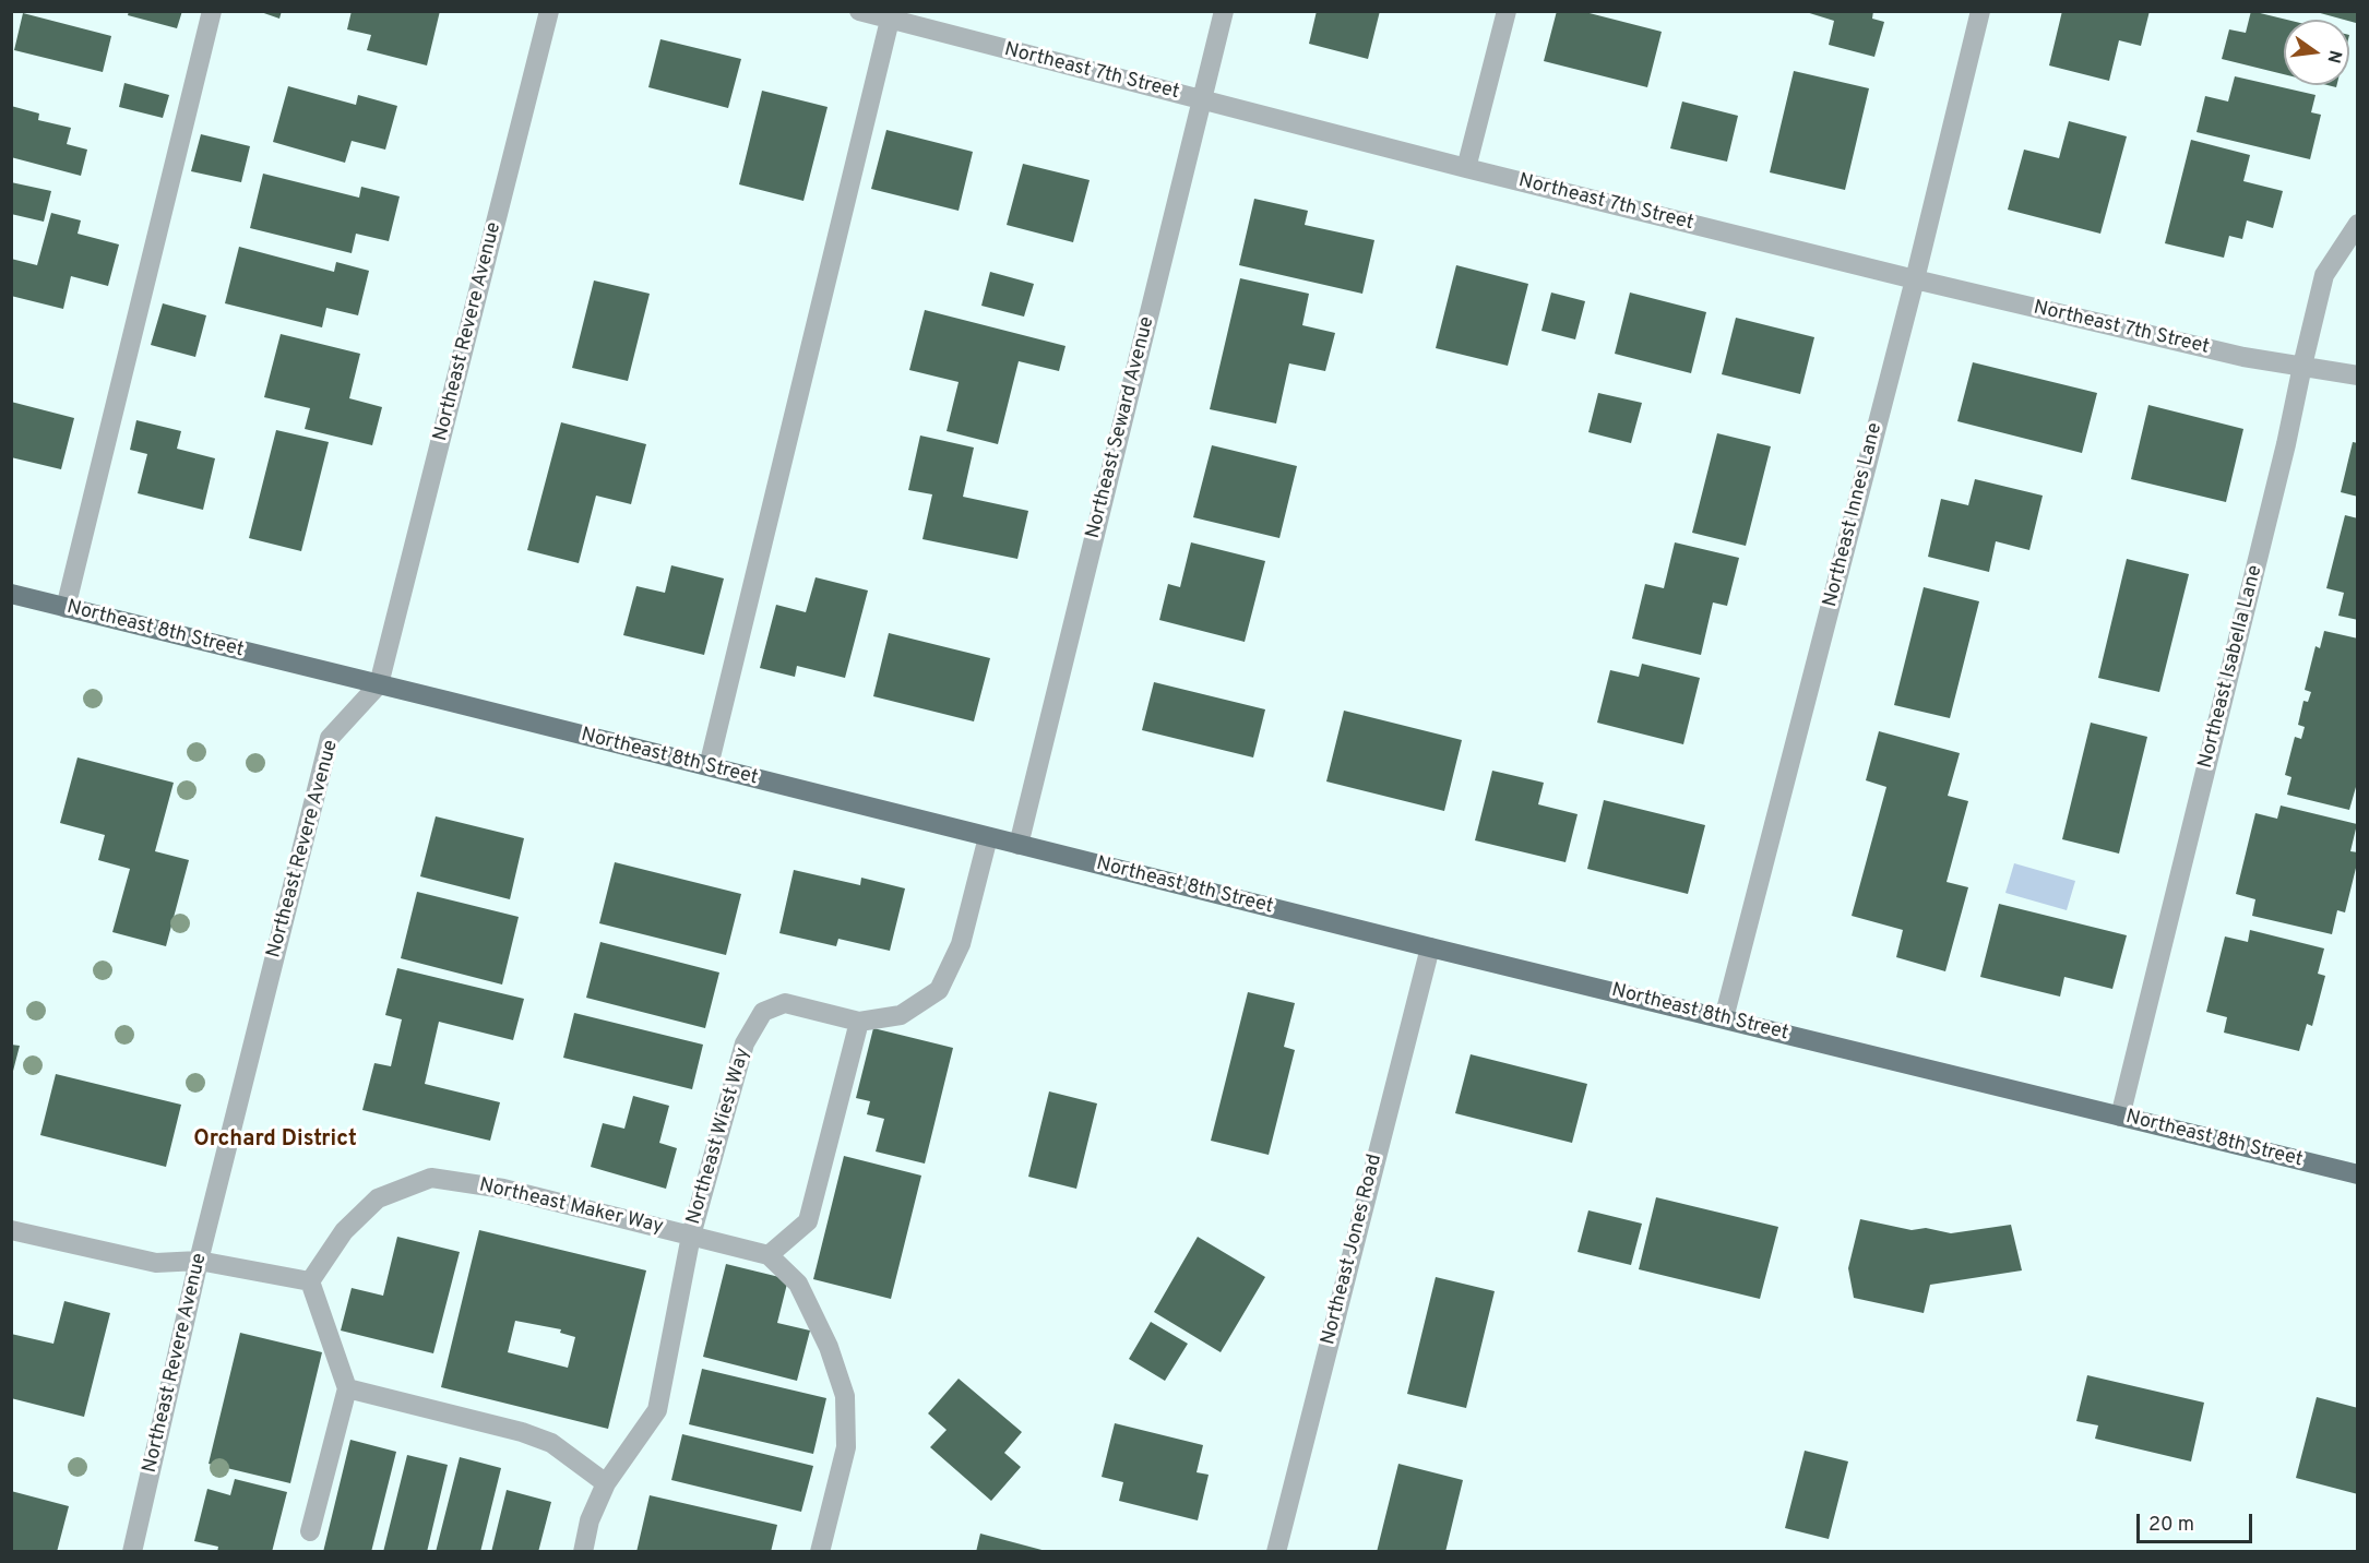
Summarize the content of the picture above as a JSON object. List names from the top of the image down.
{
  "streets": {
    "main road": ["Northeast 8th Street"],
    "street": [
      "Northeast 7th Street",
      "Northeast Revere Avenue",
      "Northeast Seward Avenue",
      "Northeast Innes Lane",
      "Northeast Isabella Lane",
      "Northeast Wiest Way",
      "Northeast Maker Way",
      "Northeast Jones Road"
    ]
  },
  "crossings": [
    ["Northeast 7th Street", "Northeast Seward Avenue"],
    ["Northeast 7th Street", "Northeast Innes Lane"],
    ["Northeast 7th Street", "Northeast Isabella Lane"],
    ["Northeast Revere Avenue", "Northeast 8th Street"],
    ["Northeast Seward Avenue", "Northeast 8th Street"],
    ["Northeast Innes Lane", "Northeast 8th Street"],
    ["Northeast 8th Street", "Northeast Isabella Lane"],
    ["Northeast 8th Street", "Northeast Wiest Way"],
    ["Northeast 8th Street", "Northeast Jones Road"],
    ["Northeast Wiest Way", "Northeast Maker Way"]
  ],
  "districts": ["Orchard District"],
  "scale_bar": "20 m",
  "north": "right"
}
